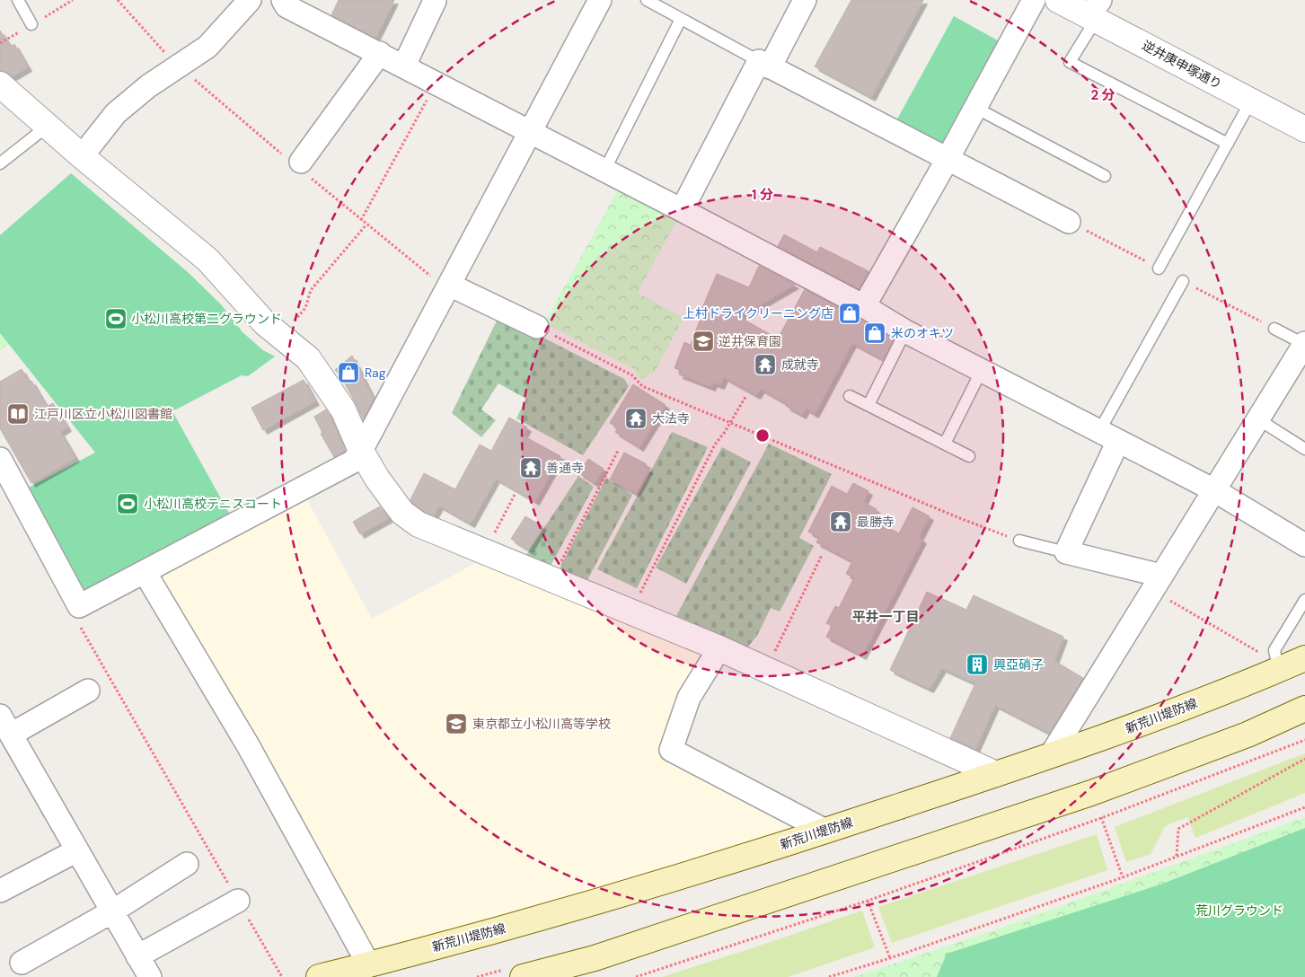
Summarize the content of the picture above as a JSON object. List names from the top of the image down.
{
  "streets": {
    "main road": ["新荒川堤防線"],
    "street": ["逆井庚申塚通り"]
  },
  "districts": ["平井一丁目"],
  "parks": ["荒川グラウンド"],
  "places": {
    "shop": ["上村ドライクリーニング店", "米のオキツ", "Rag"],
    "sports": ["小松川高校第二グラウンド", "小松川高校テニスコート"],
    "school or university": ["逆井保育園", "東京都立小松川高等学校"],
    "temple": [
      "成就寺",
      "大法寺",
      "善通寺",
      "最勝寺"
    ],
    "library": ["江戸川区立小松川図書館"],
    "building": ["興亞硝子"]
  },
  "rings": ["2 分", "1 分"]
}
